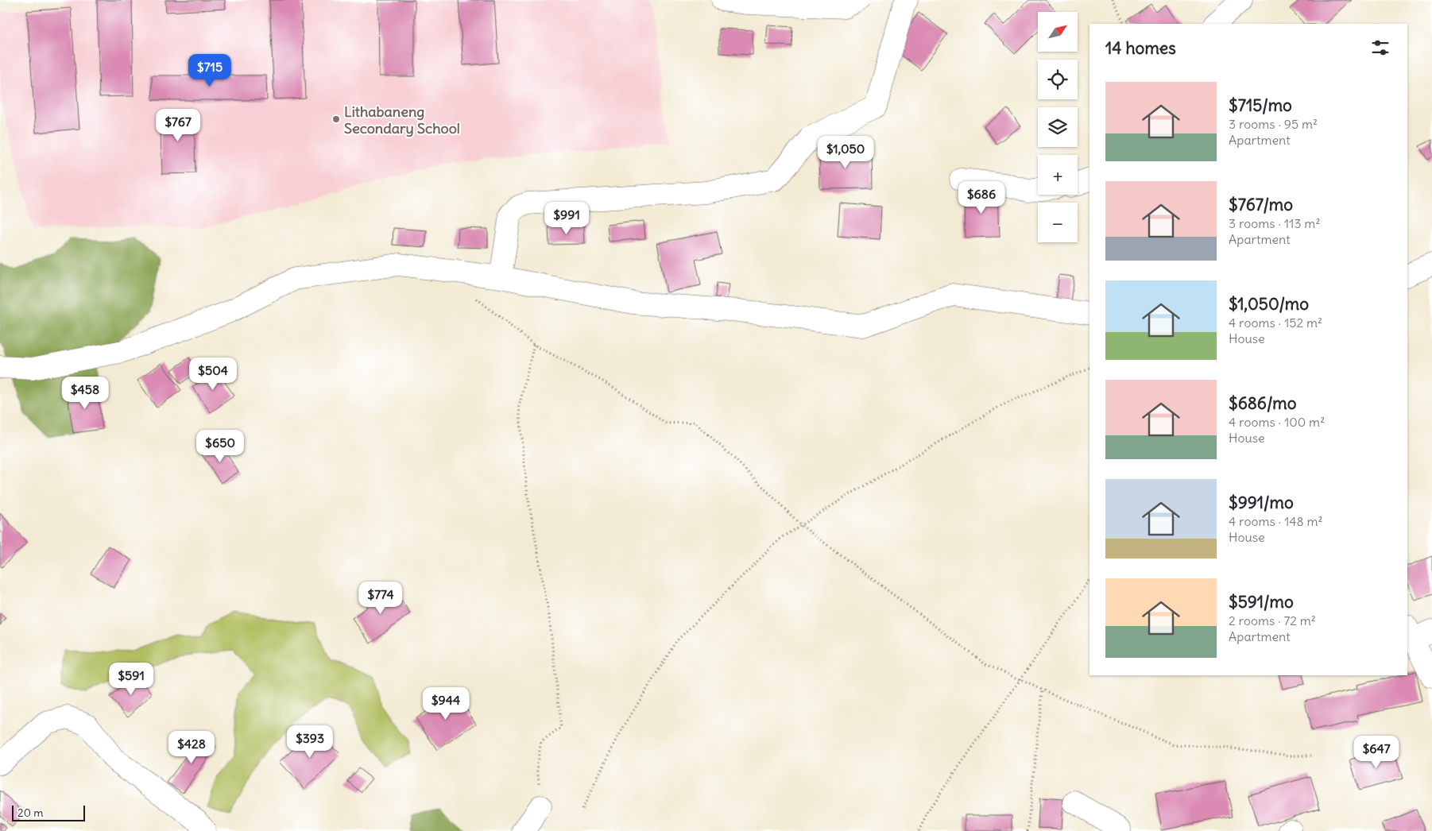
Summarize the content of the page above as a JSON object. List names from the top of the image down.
{
  "places": ["Lithabaneng Secondary School"],
  "scale_bar": "20 m",
  "north": "top right",
  "page": {
    "map_buttons": ["+", "−"],
    "heading": "14 homes",
    "price": [
      "$715",
      "$767",
      "$1,050",
      "$686",
      "$991",
      "$504",
      "$458",
      "$650",
      "$774",
      "$591",
      "$944",
      "$393",
      "$428",
      "$647"
    ],
    "list": [
      {
        "name": "$715/mo",
        "note": "3 rooms · 95 m² · Apartment"
      },
      {
        "name": "$767/mo",
        "note": "3 rooms · 113 m² · Apartment"
      },
      {
        "name": "$1,050/mo",
        "note": "4 rooms · 152 m² · House"
      },
      {
        "name": "$686/mo",
        "note": "4 rooms · 100 m² · House"
      },
      {
        "name": "$991/mo",
        "note": "4 rooms · 148 m² · House"
      },
      {
        "name": "$591/mo",
        "note": "2 rooms · 72 m² · Apartment"
      }
    ],
    "scale": "20 m"
  }
}
